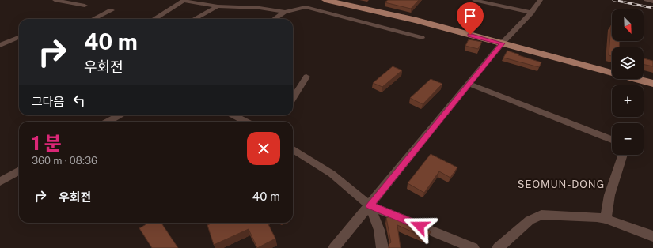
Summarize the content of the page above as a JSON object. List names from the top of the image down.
{
  "districts": ["SEOMUN-DONG"],
  "north": "bottom right",
  "page": {
    "map_buttons": ["+", "−"],
    "turn": ["40 m", "우회전"],
    "then": "그다음",
    "heading": ["1 분", "360 m · 08:36"],
    "list": [
      {
        "name": "우회전",
        "value": "40 m"
      }
    ]
  }
}
